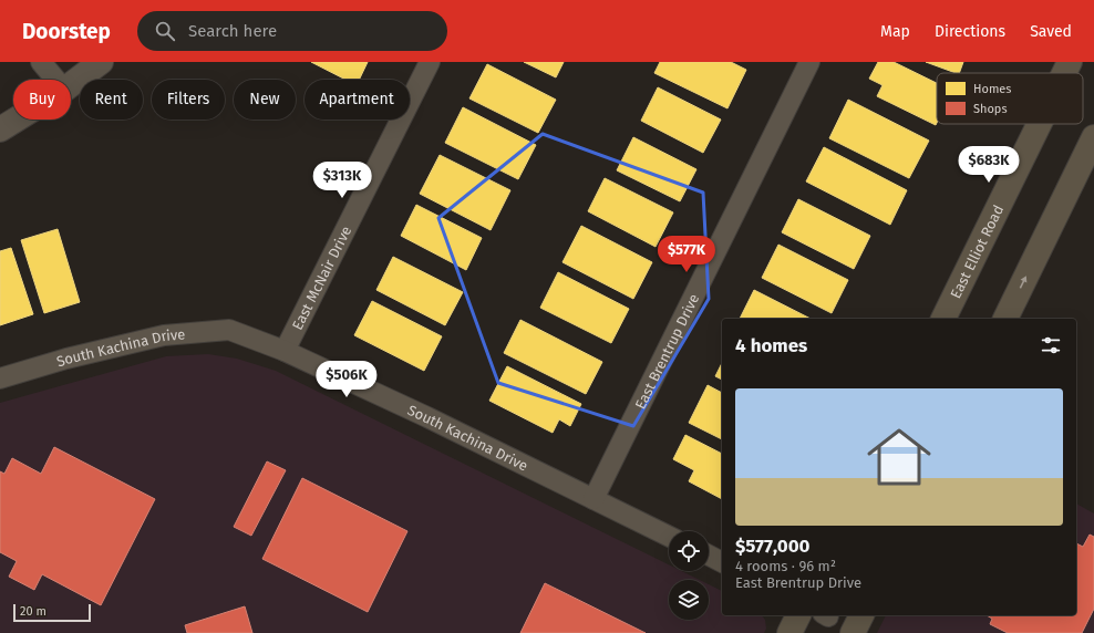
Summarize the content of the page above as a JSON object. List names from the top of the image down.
{
  "streets": {
    "main road": ["East Elliot Road"],
    "street": ["East McNair Drive", "South Kachina Drive", "East Brentrup Drive"]
  },
  "crossings": [
    ["East McNair Drive", "South Kachina Drive"],
    ["South Kachina Drive", "East Brentrup Drive"]
  ],
  "legend": ["Homes", "Shops"],
  "scale_bar": "20 m",
  "page": {
    "header": "Doorstep",
    "search": "Search here",
    "nav": ["Map", "Directions", "Saved"],
    "chip": [
      "Buy",
      "Rent",
      "Filters",
      "New",
      "Apartment"
    ],
    "price": [
      "$683K",
      "$313K",
      "$577K",
      "$506K"
    ],
    "heading": "4 homes",
    "list": [
      {
        "name": "$577,000",
        "note": "4 rooms · 96 m² · East Brentrup Drive"
      }
    ],
    "scale": "20 m"
  }
}
